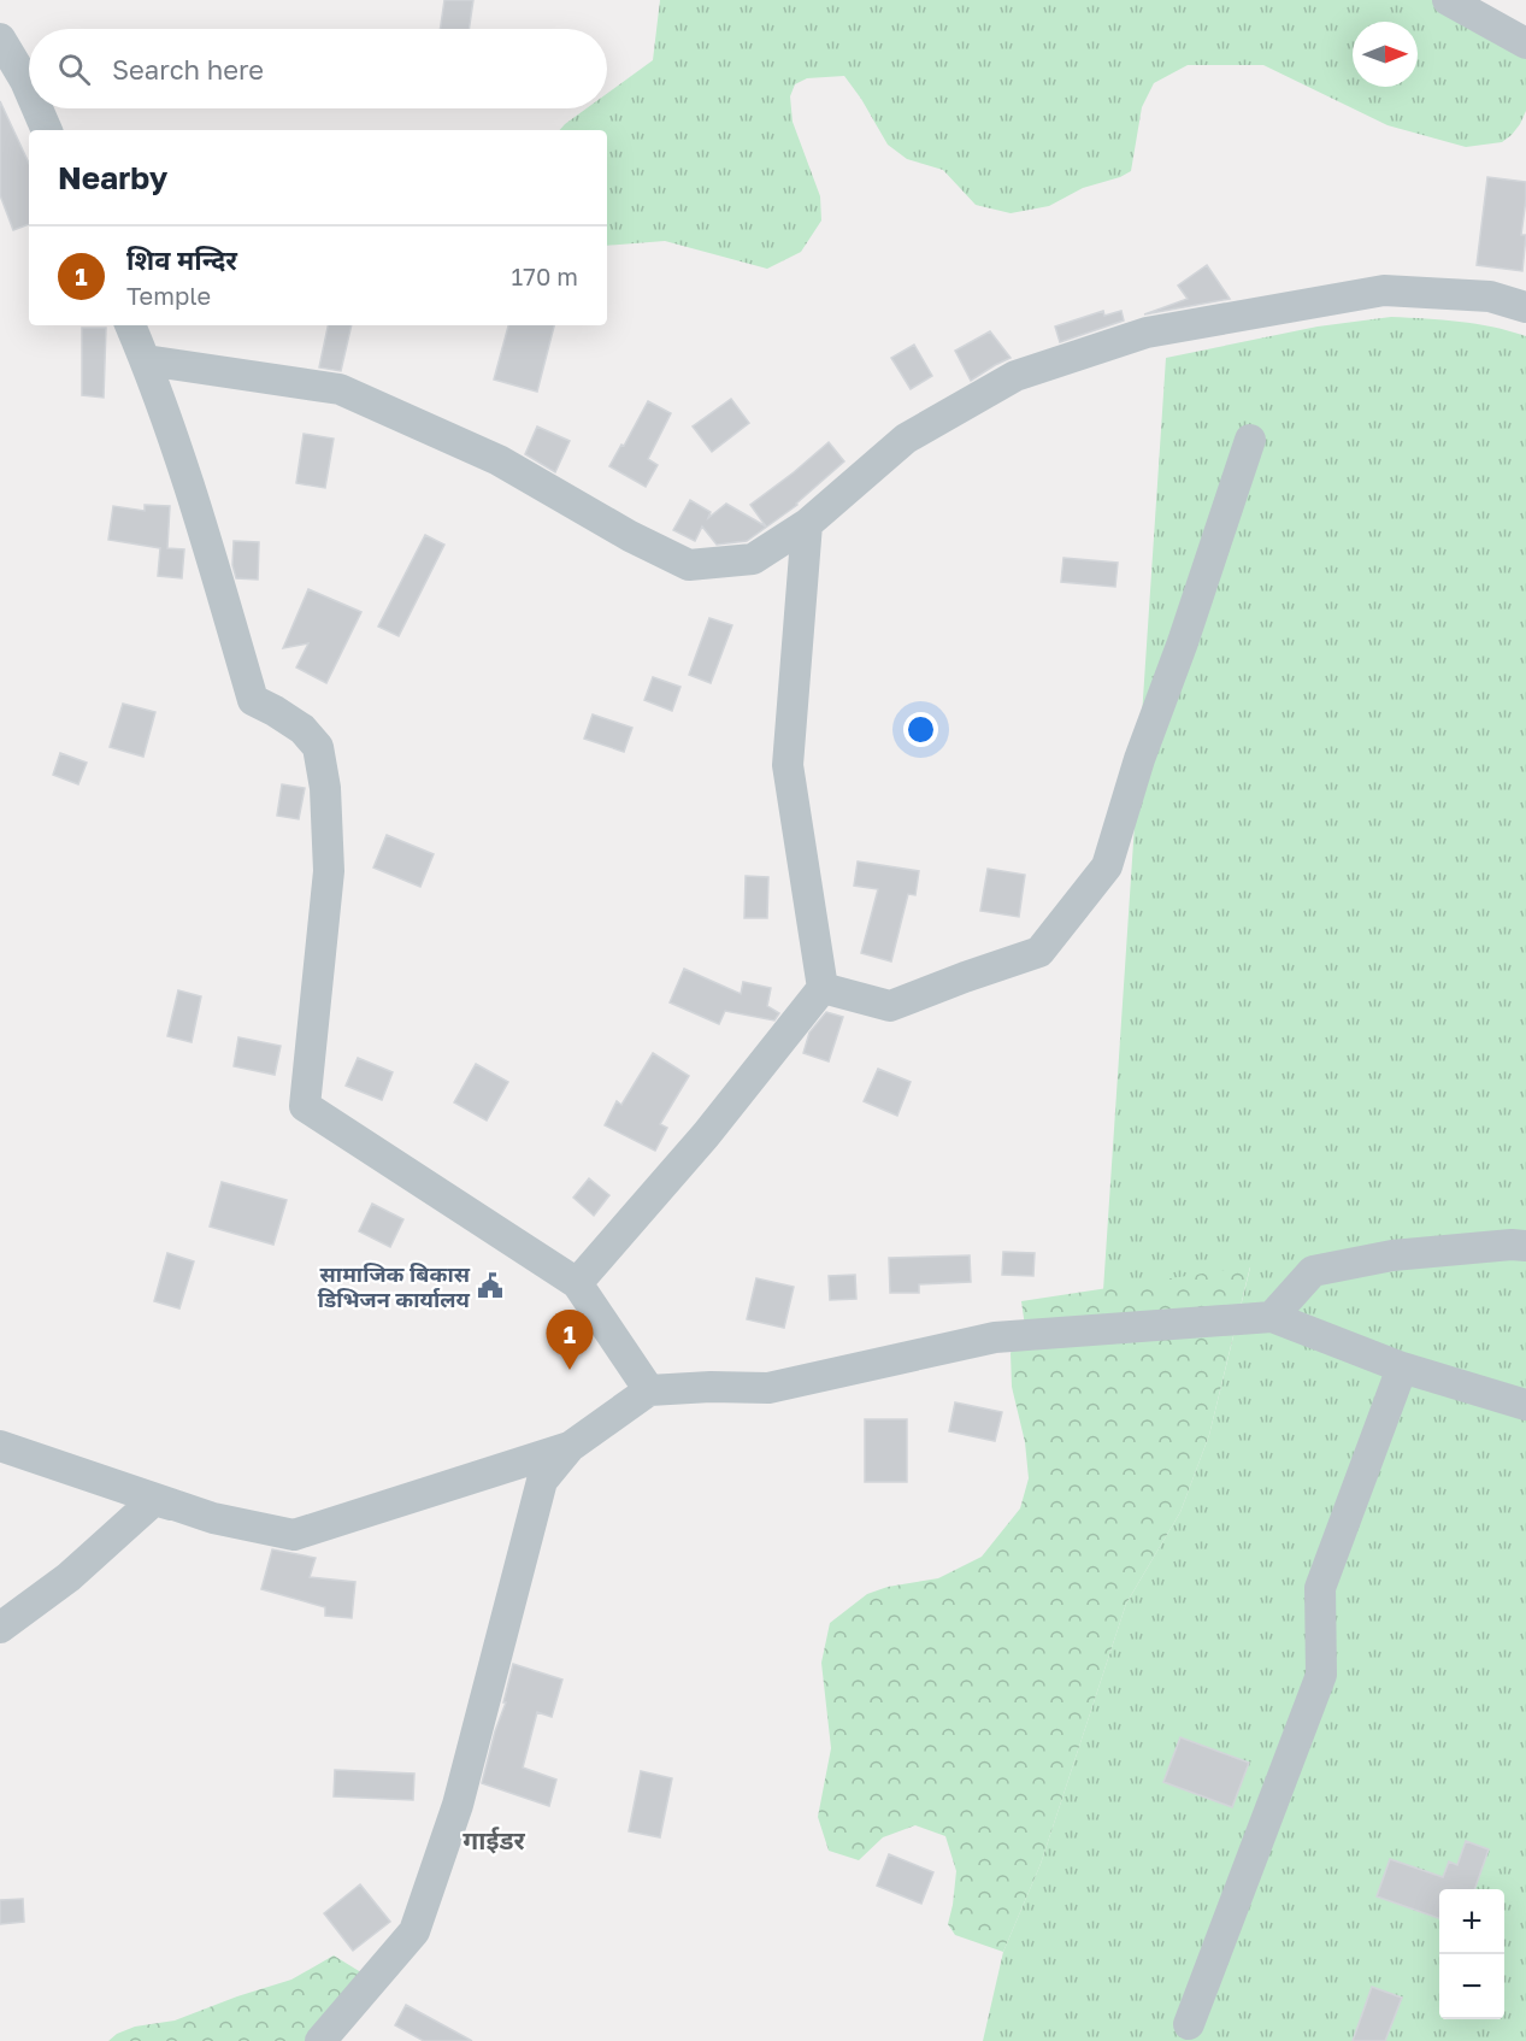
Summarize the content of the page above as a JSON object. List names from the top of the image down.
{
  "districts": ["गाईडर"],
  "places": {
    "public building": ["सामाजिक बिकास डिभिजन कार्यालय"]
  },
  "north": "right",
  "page": {
    "search": "Search here",
    "heading": "Nearby",
    "list": [
      {
        "mark": "1",
        "name": "शिव मन्दिर",
        "note": "Temple",
        "value": "170 m"
      }
    ],
    "pins": "1",
    "map_buttons": ["+", "−"]
  }
}
